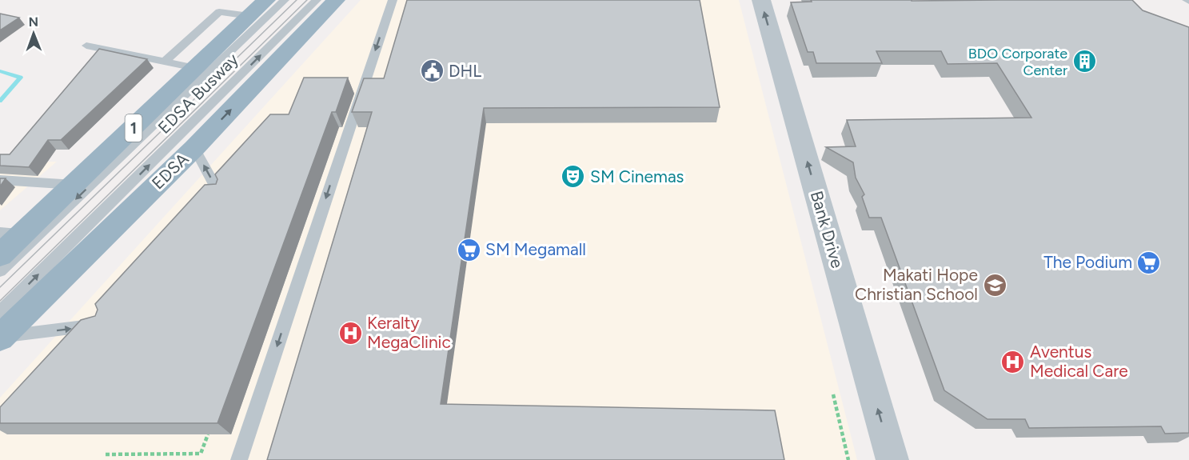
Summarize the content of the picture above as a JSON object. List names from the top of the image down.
{
  "streets": {
    "highway": ["1", "EDSA"],
    "street": ["Bank Drive"],
    "lane": ["EDSA Busway"]
  },
  "crossings": [
    ["EDSA Busway", "EDSA"]
  ],
  "one_way": ["Bank Drive"],
  "places": {
    "building": ["BDO Corporate Center"],
    "public building": ["DHL"],
    "theatre": ["SM Cinemas"],
    "supermarket": ["SM Megamall", "The Podium"],
    "school or university": ["Makati Hope Christian School"],
    "hospital": ["Keralty MegaClinic", "Aventus Medical Care"]
  },
  "north": "top"
}
